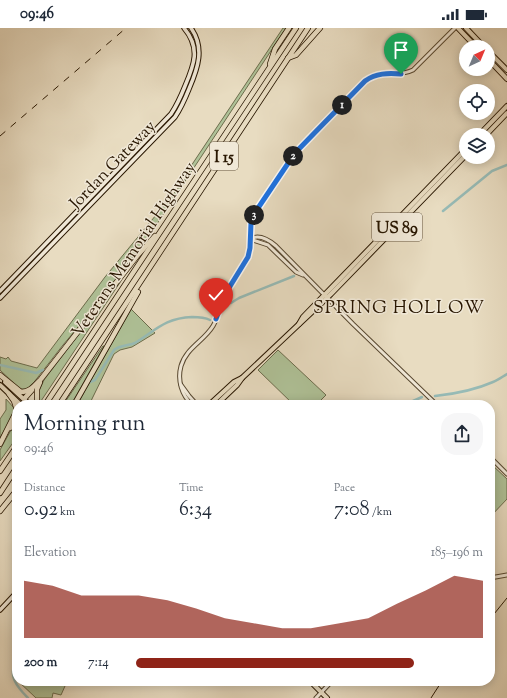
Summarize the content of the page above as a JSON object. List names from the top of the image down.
{
  "streets": {
    "highway": ["I 15", "Veterans Memorial Highway"],
    "main road": ["Jordan Gateway", "US 89"]
  },
  "districts": ["SPRING HOLLOW"],
  "north": "top right",
  "page": {
    "status": "09:46",
    "pins": ["1", "2", "3"],
    "heading": ["Morning run", "09:46"],
    "stats": [
      ["Distance", "0.92 km"],
      ["Time", "6:34"],
      ["Pace", "7:08 /km"]
    ],
    "chart": ["Elevation", "185–196 m"],
    "list": [
      {
        "name": "200 m",
        "note": "7:14"
      }
    ]
  }
}
